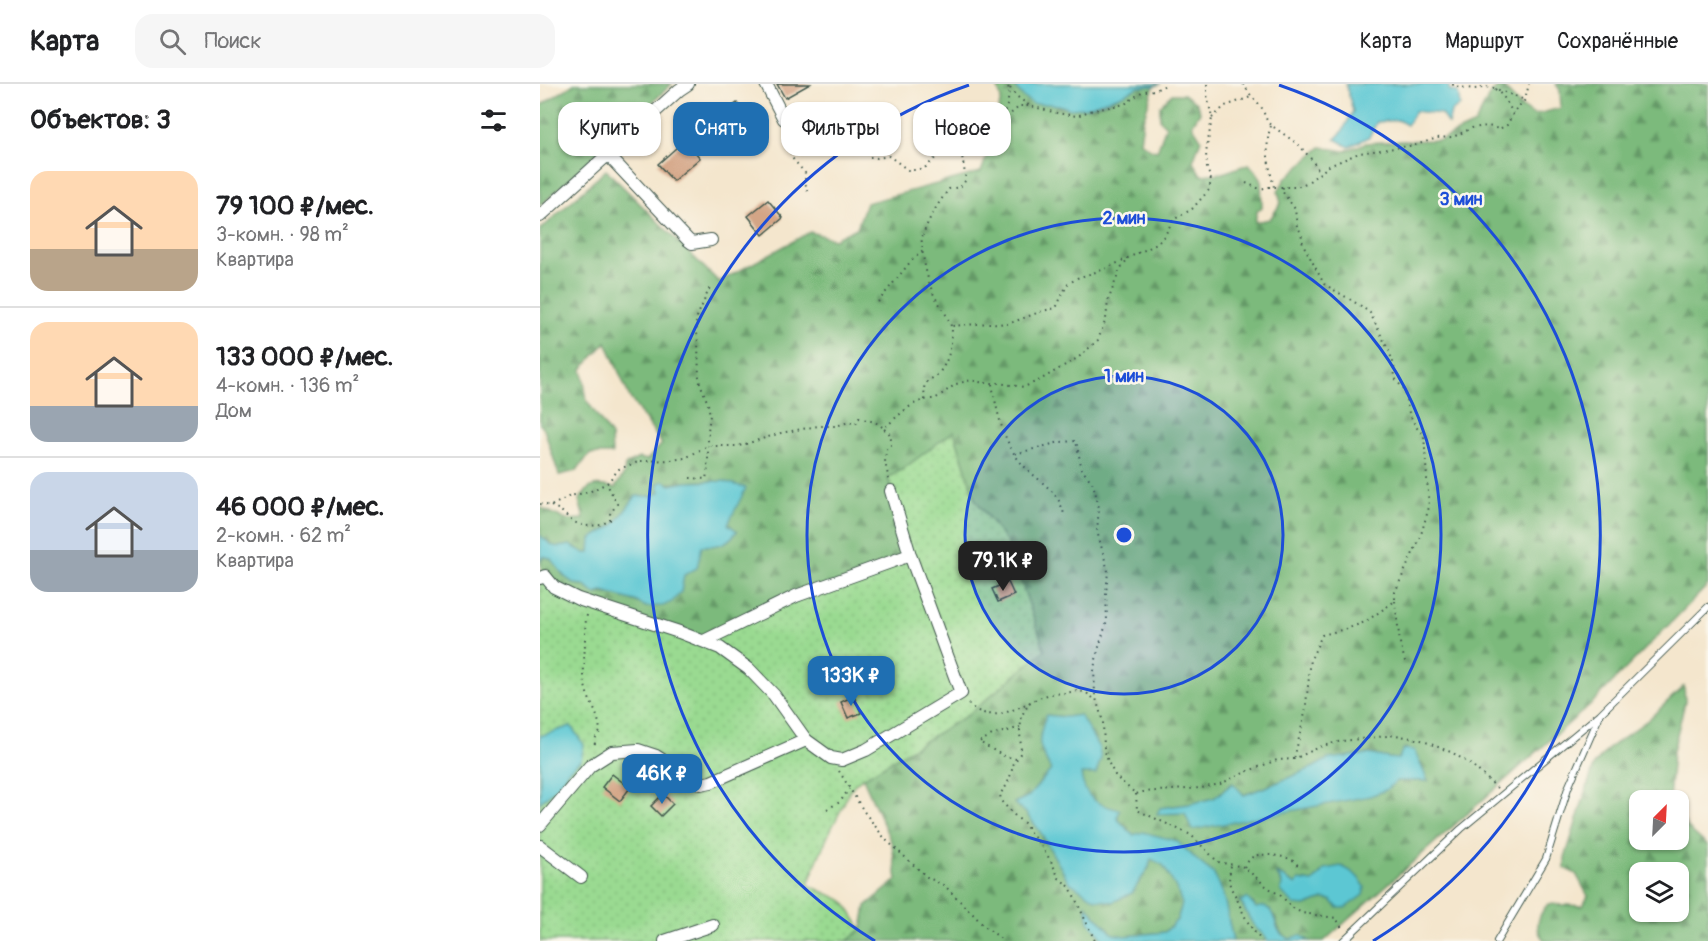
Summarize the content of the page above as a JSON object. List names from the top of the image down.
{
  "north": "top right",
  "page": {
    "header": "Карта",
    "search": "Поиск",
    "nav": ["Карта", "Маршрут", "Сохранённые"],
    "heading": "Объектов: 3",
    "chip": [
      "Купить",
      "Снять",
      "Фильтры",
      "Новое"
    ],
    "list": [
      {
        "name": "79 100 ₽/мес.",
        "note": "3-комн. · 98 m² · Квартира"
      },
      {
        "name": "133 000 ₽/мес.",
        "note": "4-комн. · 136 m² · Дом"
      },
      {
        "name": "46 000 ₽/мес.",
        "note": "2-комн. · 62 m² · Квартира"
      }
    ],
    "price": ["79.1K ₽", "133K ₽", "46K ₽"]
  },
  "rings": ["3 мин", "2 мин", "1 мин"]
}
